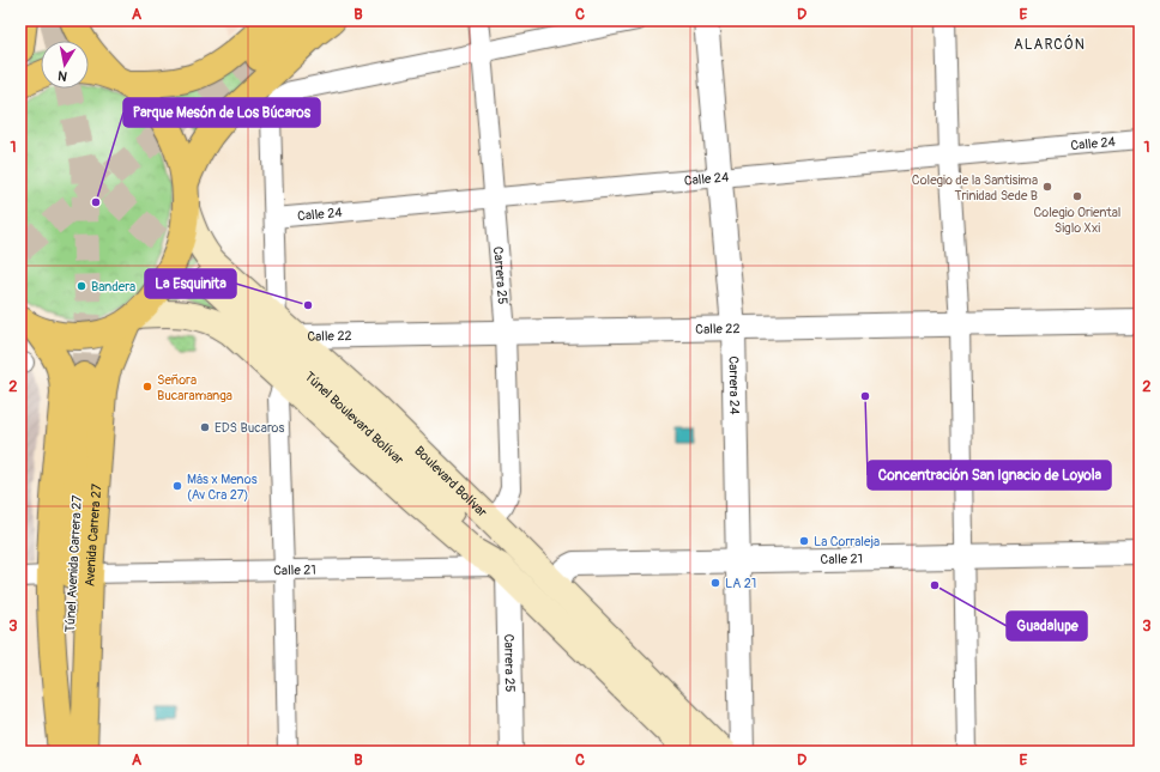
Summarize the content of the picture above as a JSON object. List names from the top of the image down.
{
  "streets": {
    "main road": [
      "Túnel Boulevard Bolívar",
      "Boulevard Bolívar",
      "Avenida Carrera 27",
      "Túnel Avenida Carrera 27"
    ],
    "street": [
      "Calle 24",
      "Carrera 25",
      "Calle 22",
      "Carrera 24",
      "Calle 21"
    ]
  },
  "crossings": [
    ["Calle 24", "Carrera 25"],
    ["Calle 24", "Carrera 24"],
    ["Carrera 25", "Calle 22"],
    ["Carrera 25", "Túnel Boulevard Bolívar"],
    ["Carrera 25", "Boulevard Bolívar"],
    ["Carrera 25", "Calle 21"],
    ["Calle 22", "Carrera 24"],
    ["Calle 22", "Boulevard Bolívar"],
    ["Carrera 24", "Calle 21"],
    ["Túnel Boulevard Bolívar", "Calle 21"],
    ["Boulevard Bolívar", "Calle 21"],
    ["Avenida Carrera 27", "Calle 21"]
  ],
  "districts": ["ALARCÓN"],
  "places": [
    "Colegio de la Santisima Trinidad Sede B",
    "Colegio Oriental Siglo Xxi",
    "Parque Mesón de Los Búcaros",
    "Bandera",
    "La Esquinita",
    "Señora Bucaramanga",
    "Concentración San Ignacio de Loyola",
    "EDS Bucaros",
    "Más x Menos (Av Cra 27)",
    "La Corraleja",
    "LA 21",
    "Guadalupe"
  ],
  "north": "bottom",
  "grid": {
    "columns": [
      "A",
      "B",
      "C",
      "D",
      "E"
    ],
    "rows": ["1", "2", "3"]
  }
}
